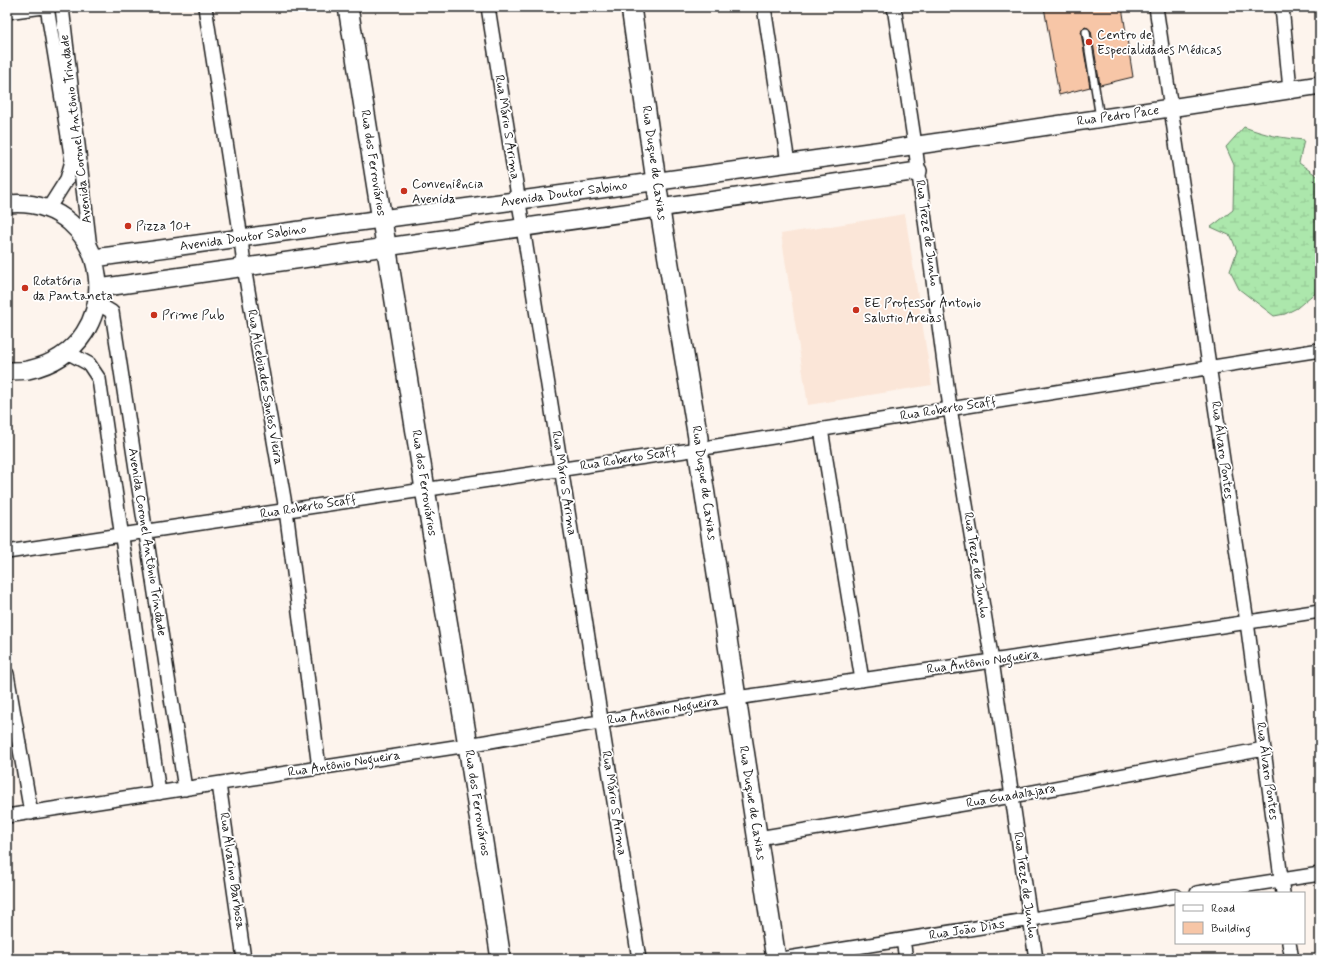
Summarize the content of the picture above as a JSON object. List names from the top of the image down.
{
  "streets": {
    "main road": ["Rua dos Ferroviários", "Rua Duque de Caxias"],
    "street": [
      "Rua Pedro Pace",
      "Rua Mário S Arima",
      "Avenida Coronel Antônio Trindade",
      "Avenida Doutor Sabino",
      "Rua Treze de Junho",
      "Rua Alcebiades Santos Vieira",
      "Rua Roberto Scaff",
      "Rua Álvaro Pontes",
      "Rua Antônio Nogueira",
      "Rua Guadalajara",
      "Rua Alvarino Barbosa",
      "Rua João Dias"
    ]
  },
  "crossings": [
    ["Rua Pedro Pace", "Avenida Doutor Sabino"],
    ["Rua Pedro Pace", "Rua Treze de Junho"],
    ["Rua Pedro Pace", "Rua Álvaro Pontes"],
    ["Rua Mário S Arima", "Avenida Doutor Sabino"],
    ["Rua Mário S Arima", "Rua Roberto Scaff"],
    ["Rua Mário S Arima", "Rua Antônio Nogueira"],
    ["Avenida Coronel Antônio Trindade", "Avenida Doutor Sabino"],
    ["Avenida Coronel Antônio Trindade", "Rua Roberto Scaff"],
    ["Avenida Coronel Antônio Trindade", "Rua Antônio Nogueira"],
    ["Rua dos Ferroviários", "Avenida Doutor Sabino"],
    ["Rua dos Ferroviários", "Rua Roberto Scaff"],
    ["Rua dos Ferroviários", "Rua Antônio Nogueira"],
    ["Rua Duque de Caxias", "Avenida Doutor Sabino"],
    ["Rua Duque de Caxias", "Rua Roberto Scaff"],
    ["Rua Duque de Caxias", "Rua Antônio Nogueira"],
    ["Rua Duque de Caxias", "Rua Guadalajara"],
    ["Avenida Doutor Sabino", "Rua Treze de Junho"],
    ["Avenida Doutor Sabino", "Rua Alcebiades Santos Vieira"],
    ["Rua Treze de Junho", "Rua Roberto Scaff"],
    ["Rua Treze de Junho", "Rua Antônio Nogueira"],
    ["Rua Treze de Junho", "Rua Guadalajara"],
    ["Rua Treze de Junho", "Rua João Dias"],
    ["Rua Alcebiades Santos Vieira", "Rua Roberto Scaff"],
    ["Rua Alcebiades Santos Vieira", "Rua Antônio Nogueira"],
    ["Rua Roberto Scaff", "Rua Álvaro Pontes"],
    ["Rua Álvaro Pontes", "Rua Antônio Nogueira"],
    ["Rua Álvaro Pontes", "Rua Guadalajara"],
    ["Rua Antônio Nogueira", "Rua Alvarino Barbosa"]
  ],
  "places": [
    "Centro de Especialidades Médicas",
    "Conveniência Avenida",
    "Pizza 10+",
    "Rotatória da Pantaneta",
    "EE Professor Antonio Salustio Areias",
    "Prime Pub"
  ],
  "legend": ["Road", "Building"]
}
